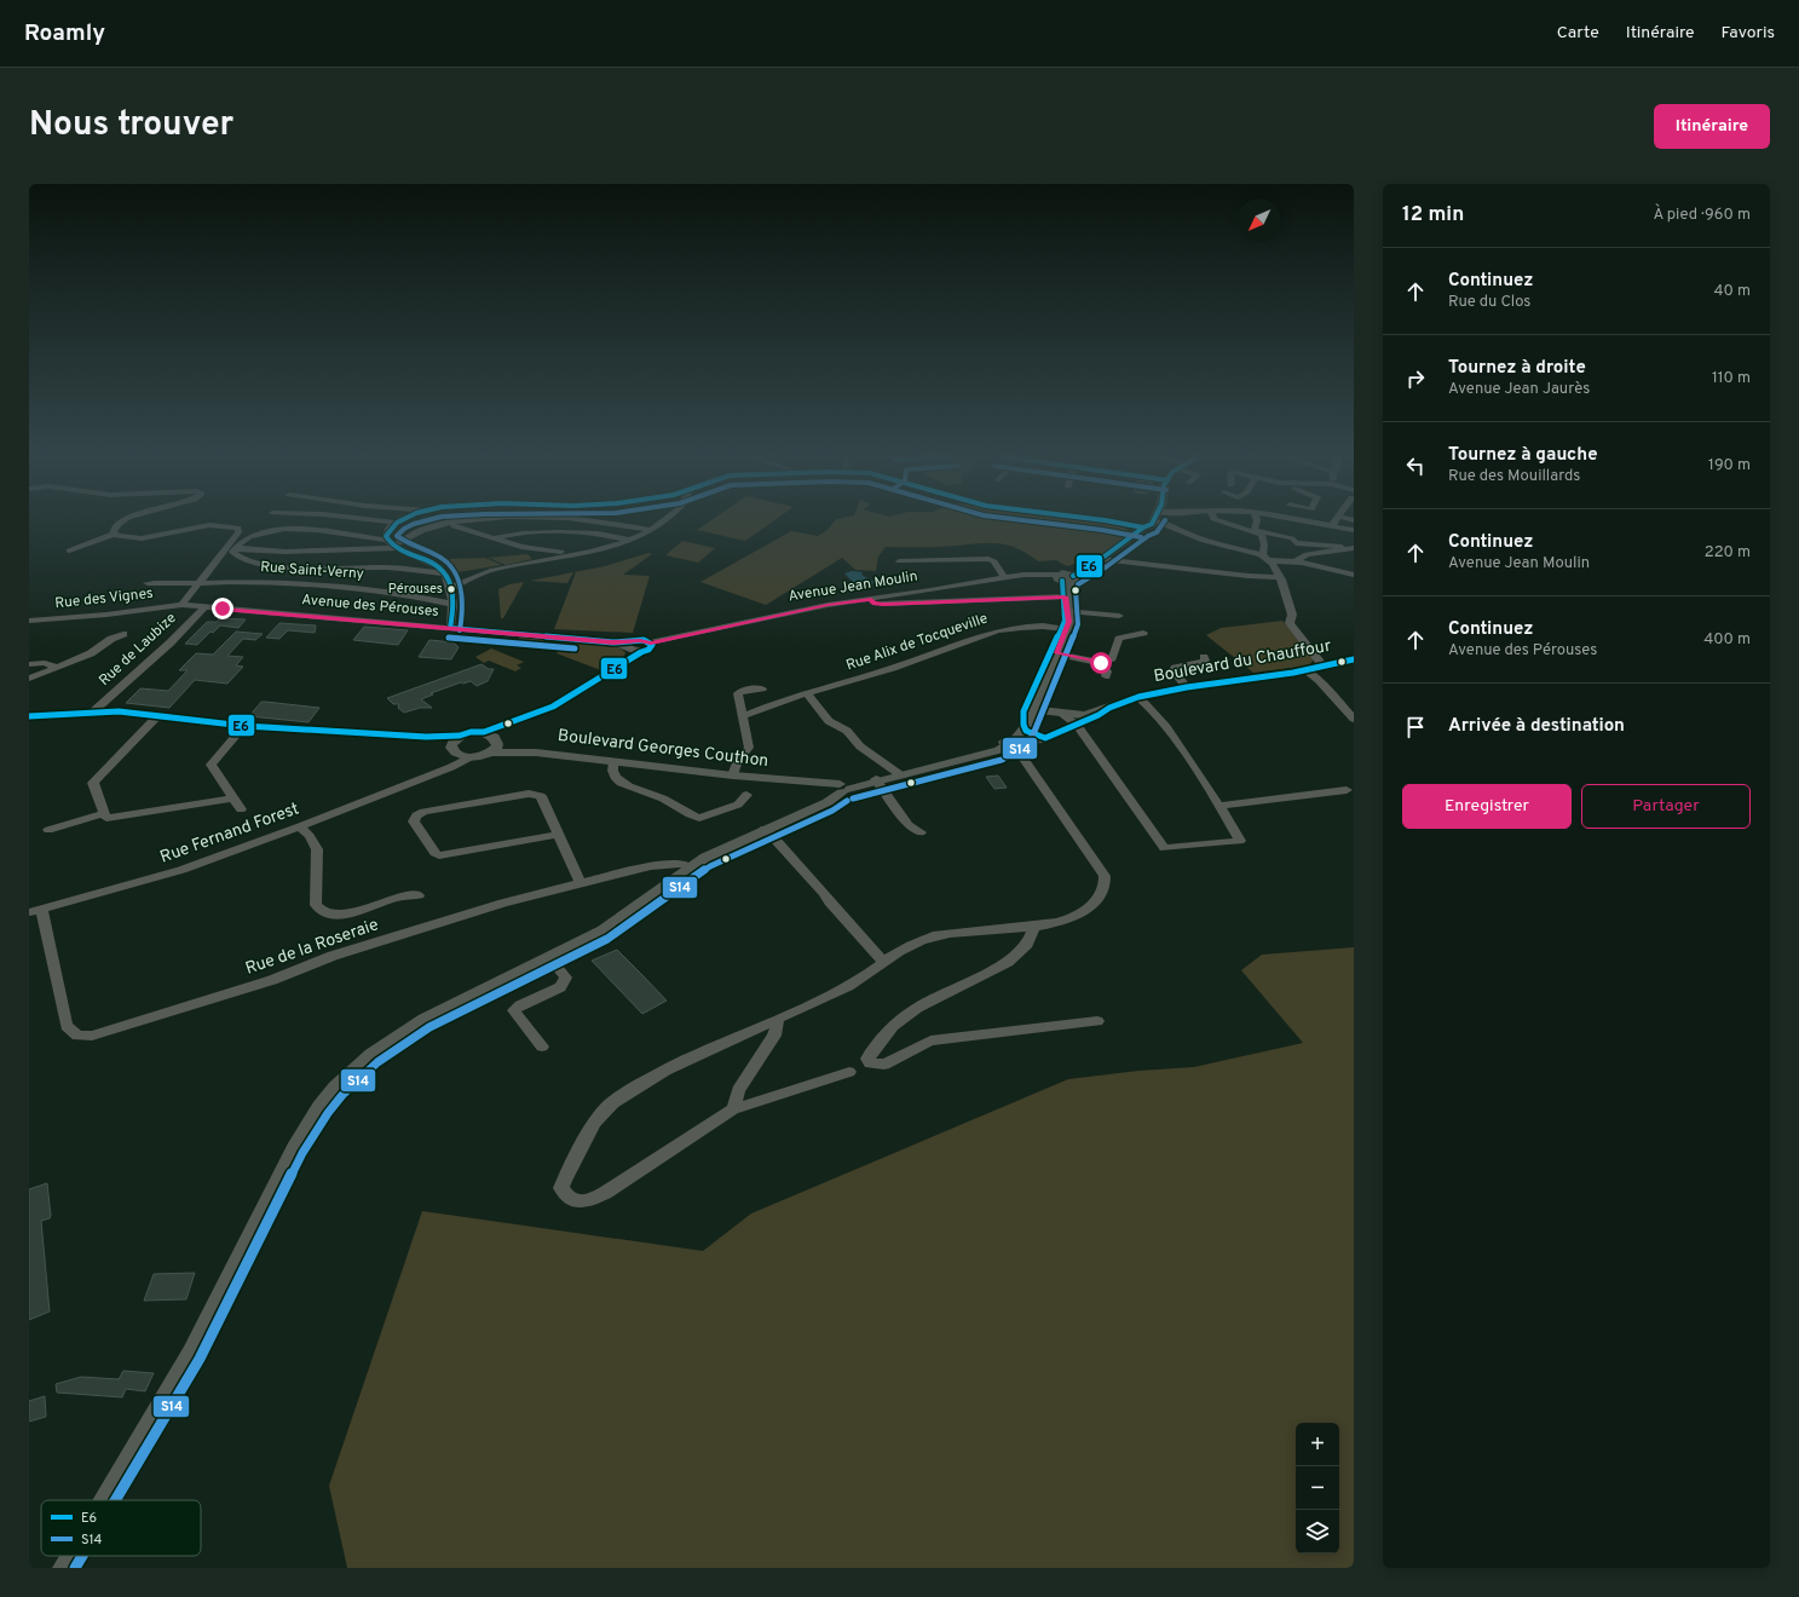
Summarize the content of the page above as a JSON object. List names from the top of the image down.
{
  "streets": {
    "main road": ["Boulevard du Chauffour", "Boulevard Georges Couthon"],
    "street": [
      "Rue Saint-Verny",
      "Avenue Jean Moulin",
      "Rue des Vignes",
      "Avenue des Pérouses",
      "Rue Alix de Tocqueville",
      "Rue de Laubize",
      "Rue Fernand Forest",
      "Rue de la Roseraie"
    ]
  },
  "crossings": [
    ["Avenue Jean Moulin", "Avenue des Pérouses"],
    ["Rue des Vignes", "Avenue des Pérouses"],
    ["Avenue des Pérouses", "Rue de Laubize"],
    ["Rue Fernand Forest", "Rue de la Roseraie"]
  ],
  "places": ["Pérouses"],
  "lines": ["transit line E6", "transit line S14"],
  "legend": ["E6", "S14"],
  "north": "bottom left",
  "page": {
    "header": "Roamly",
    "nav": ["Carte", "Itinéraire", "Favoris"],
    "title": "Nous trouver",
    "buttons": [
      "Itinéraire",
      ["Enregistrer", "Partager"]
    ],
    "heading": ["12 min", "À pied · 960 m"],
    "list": [
      ["Continuez", "Rue du Clos", "40 m"],
      ["Tournez à droite", "Avenue Jean Jaurès", "110 m"],
      ["Tournez à gauche", "Rue des Mouillards", "190 m"],
      ["Continuez", "Avenue Jean Moulin", "220 m"],
      ["Continuez", "Avenue des Pérouses", "400 m"],
      "Arrivée à destination"
    ],
    "map_buttons": ["+", "−"]
  }
}
